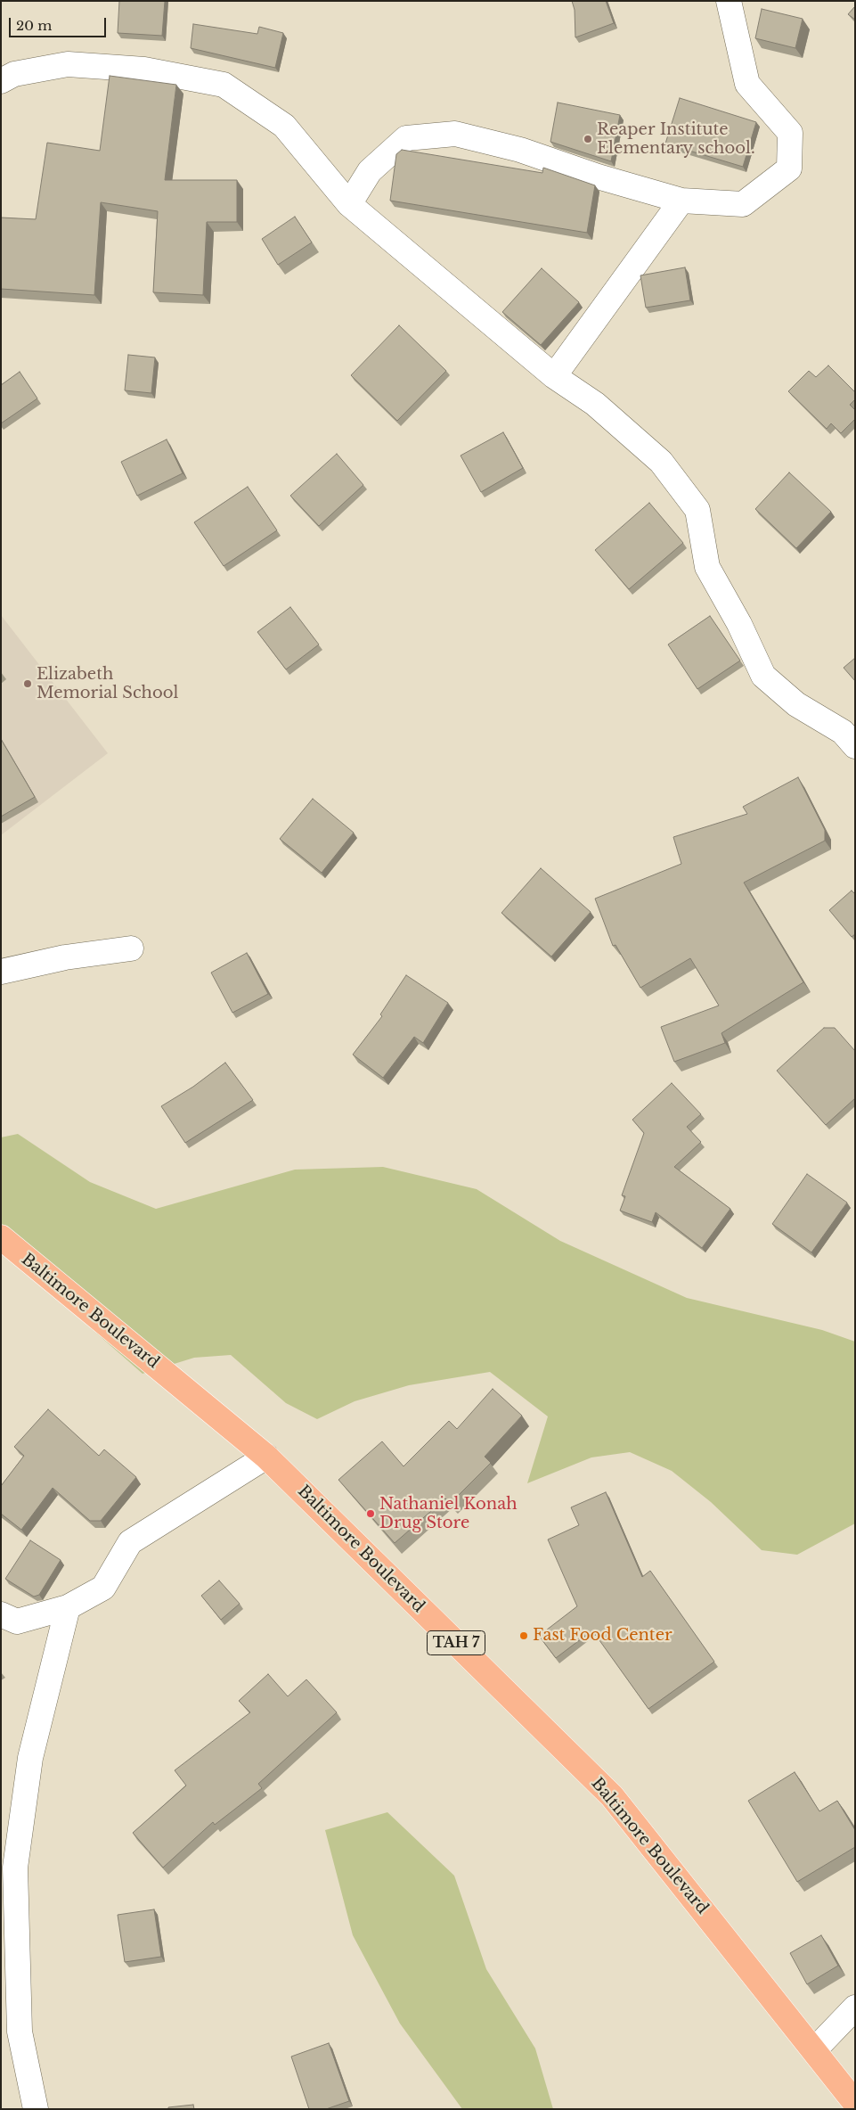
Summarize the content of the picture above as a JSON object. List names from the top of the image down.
{
  "streets": {
    "highway": ["Baltimore Boulevard", "TAH 7"]
  },
  "places": [
    "Reaper Institute Elementary school.",
    "Elizabeth Memorial School",
    "Nathaniel Konah Drug Store",
    "Fast Food Center"
  ],
  "scale_bar": "20 m"
}
